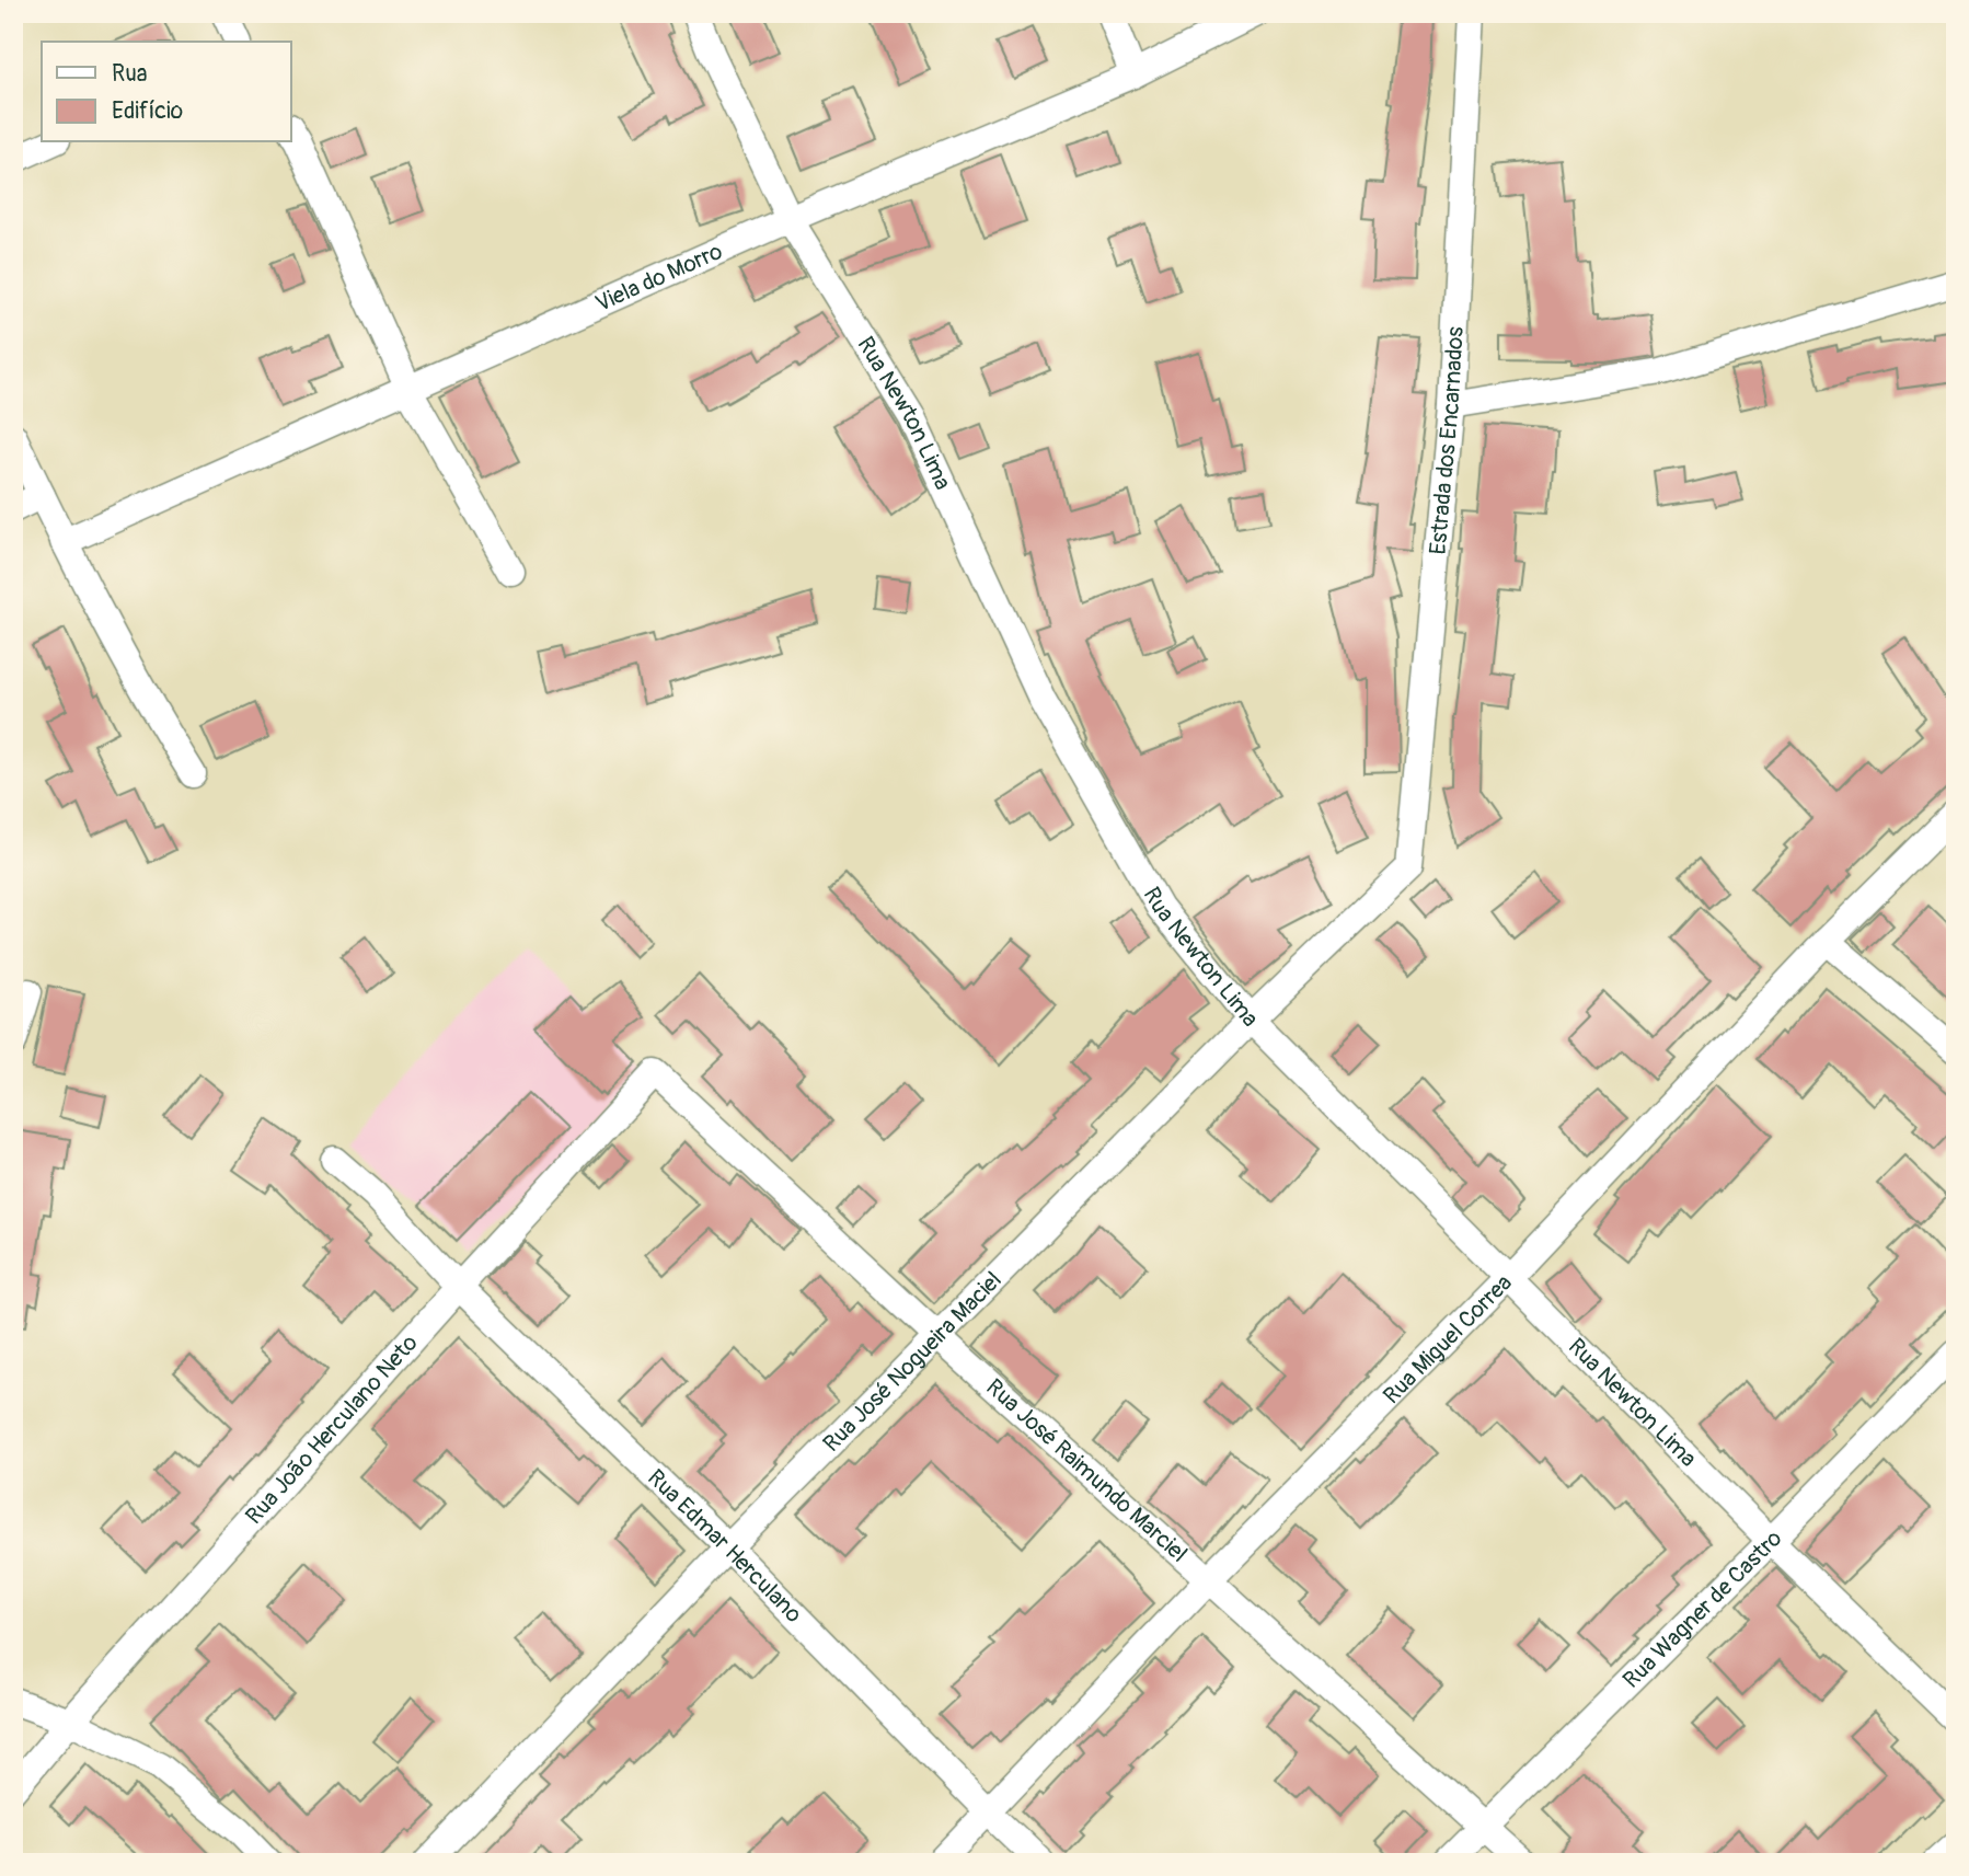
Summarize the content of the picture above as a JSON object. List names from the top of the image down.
{
  "streets": {
    "street": [
      "Viela do Morro",
      "Rua Newton Lima",
      "Estrada dos Encarnados",
      "Rua Miguel Correa",
      "Rua José Nogueira Maciel",
      "Rua João Herculano Neto",
      "Rua José Raimundo Marciel",
      "Rua Edmar Herculano",
      "Rua Wagner de Castro"
    ]
  },
  "crossings": [
    ["Viela do Morro", "Rua Newton Lima"],
    ["Rua Newton Lima", "Rua Miguel Correa"],
    ["Rua Newton Lima", "Rua José Nogueira Maciel"],
    ["Rua Newton Lima", "Rua Wagner de Castro"],
    ["Estrada dos Encarnados", "Rua José Nogueira Maciel"],
    ["Rua Miguel Correa", "Rua José Raimundo Marciel"],
    ["Rua Miguel Correa", "Rua Edmar Herculano"],
    ["Rua José Nogueira Maciel", "Rua José Raimundo Marciel"],
    ["Rua José Nogueira Maciel", "Rua Edmar Herculano"],
    ["Rua João Herculano Neto", "Rua José Raimundo Marciel"],
    ["Rua João Herculano Neto", "Rua Edmar Herculano"],
    ["Rua José Raimundo Marciel", "Rua Wagner de Castro"]
  ],
  "legend": ["Rua", "Edifício"]
}
